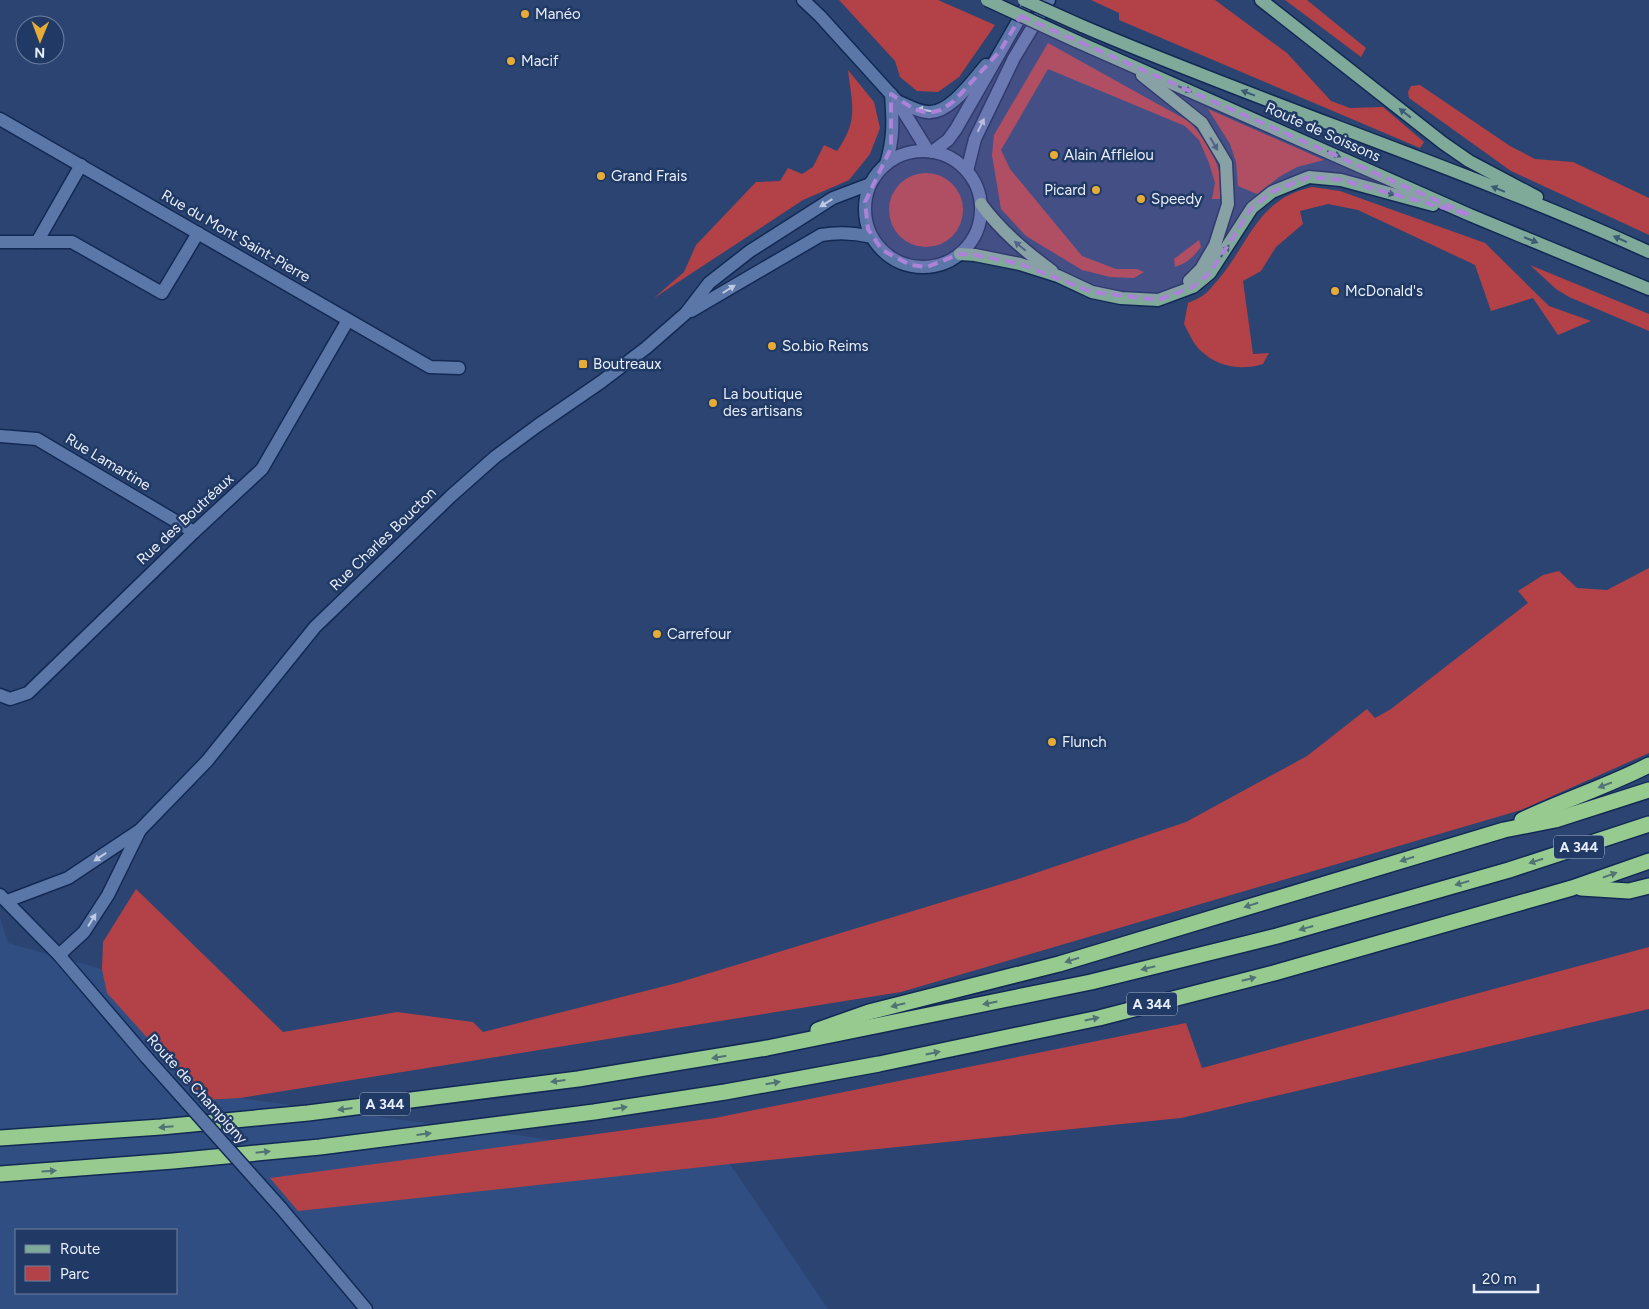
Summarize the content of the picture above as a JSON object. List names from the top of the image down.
{
  "streets": {
    "highway": ["A 344"],
    "main road": ["Route de Soissons"],
    "street": [
      "Rue du Mont Saint-Pierre",
      "Rue Lamartine",
      "Rue des Boutréaux",
      "Rue Charles Boucton",
      "Route de Champigny"
    ]
  },
  "crossings": [
    ["Rue du Mont Saint-Pierre", "Rue des Boutréaux"],
    ["Rue Lamartine", "Rue des Boutréaux"],
    ["Rue Charles Boucton", "Route de Champigny"]
  ],
  "places": {
    "other": [
      "Manéo",
      "Macif",
      "Alain Afflelou",
      "Grand Frais",
      "Picard",
      "Speedy",
      "McDonald's",
      "So.bio Reims",
      "La boutique des artisans",
      "Carrefour",
      "Flunch"
    ],
    "transit": ["Boutreaux"]
  },
  "legend": ["Route", "Parc"],
  "scale_bar": "20 m",
  "north": "bottom"
}
